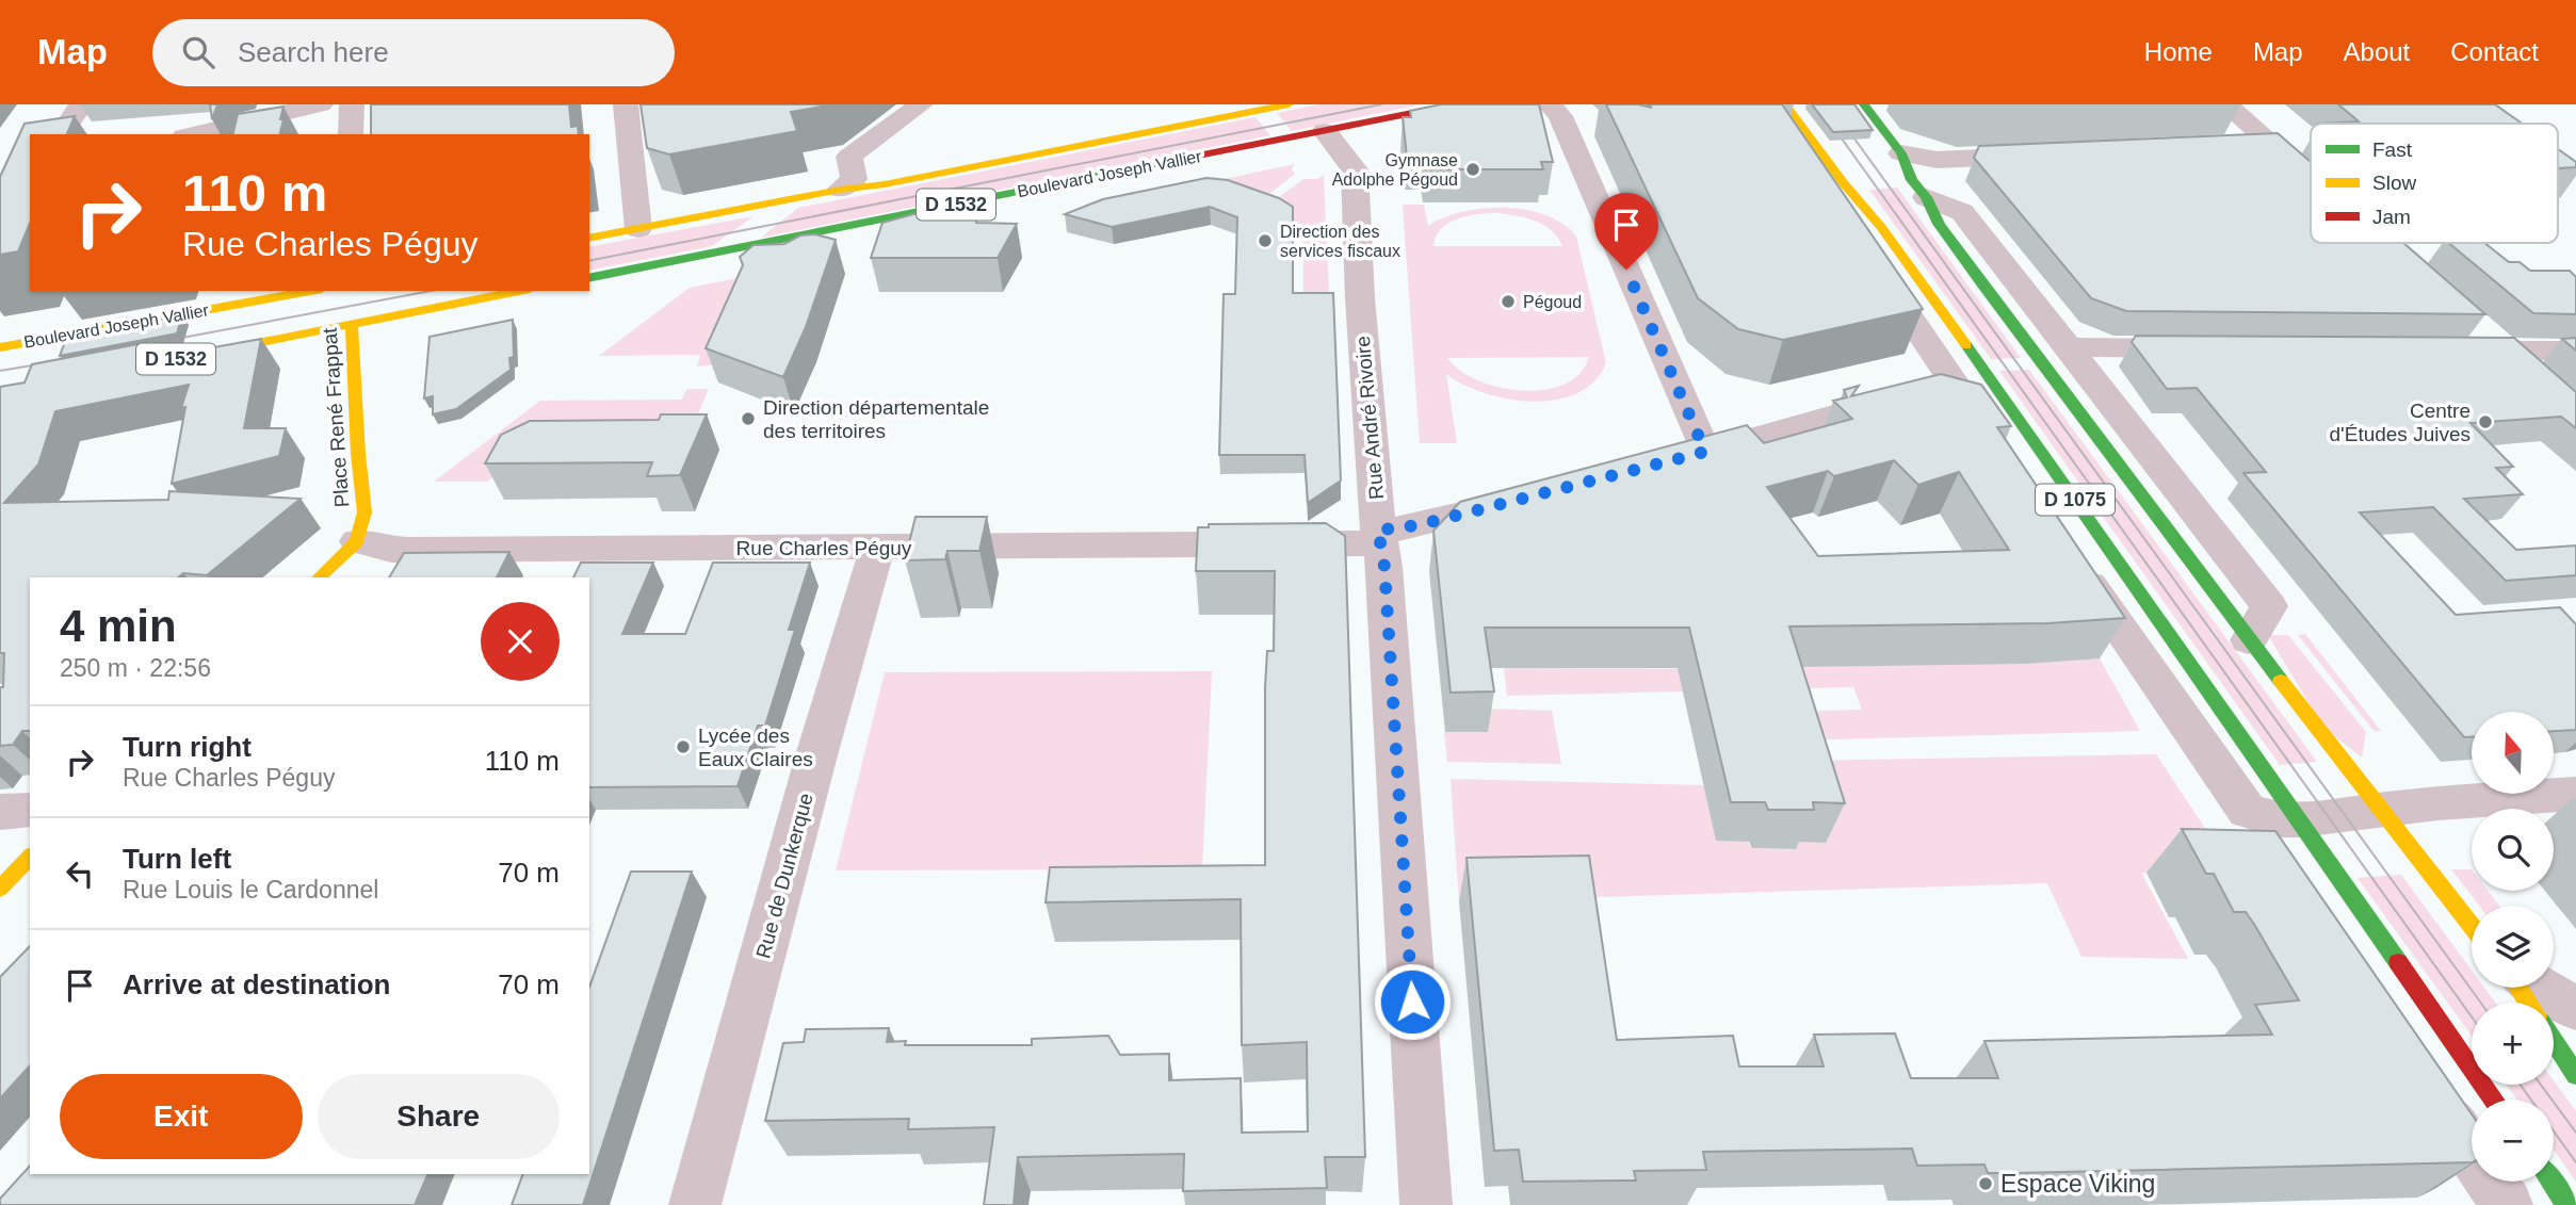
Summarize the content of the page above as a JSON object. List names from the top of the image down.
{
  "streets": {
    "main road": [
      "Boulevard Joseph Vallier",
      "D 1532",
      "Place René Frappat",
      "D 1075"
    ],
    "street": ["Rue André Rivoire", "Rue Charles Péguy", "Rue de Dunkerque"]
  },
  "crossings": [
    ["Boulevard Joseph Vallier", "Rue André Rivoire"],
    ["D 1532", "Place René Frappat"],
    ["Place René Frappat", "Rue Charles Péguy"],
    ["Rue André Rivoire", "Rue Charles Péguy"],
    ["Rue Charles Péguy", "Rue de Dunkerque"]
  ],
  "places": [
    "Gymnase Adolphe Pégoud",
    "Direction des services fiscaux",
    "Pégoud",
    "Direction départementale des territoires",
    "Centre d'Études Juives",
    "Lycée des Eaux Claires",
    "Espace Viking"
  ],
  "legend": ["Fast", "Slow", "Jam"],
  "north": "top",
  "page": {
    "header": "Map",
    "search": "Search here",
    "nav": [
      "Home",
      "Map",
      "About",
      "Contact"
    ],
    "turn": ["110 m", "Rue Charles Péguy"],
    "heading": ["4 min", "250 m · 22:56"],
    "list": [
      {
        "name": "Turn right",
        "note": "Rue Charles Péguy",
        "value": "110 m"
      },
      {
        "name": "Turn left",
        "note": "Rue Louis le Cardonnel",
        "value": "70 m"
      },
      {
        "name": "Arrive at destination",
        "value": "70 m"
      }
    ],
    "map_buttons": ["+", "−"],
    "buttons": ["Exit", "Share"]
  }
}
